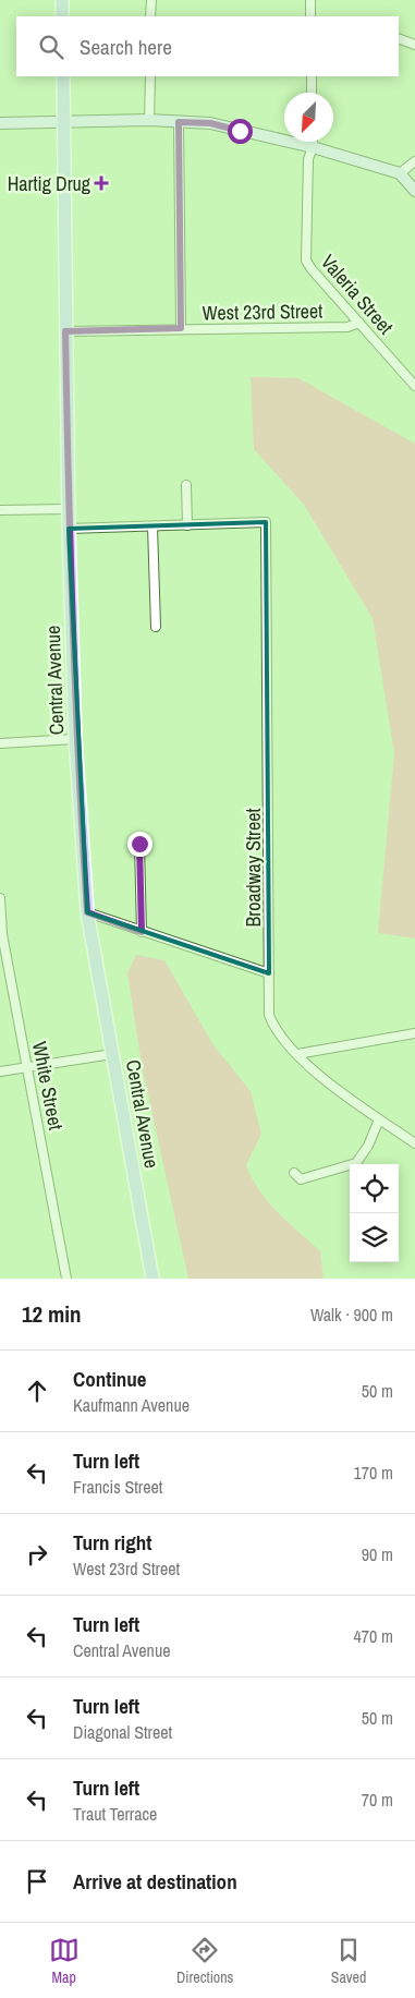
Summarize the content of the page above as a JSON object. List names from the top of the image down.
{
  "streets": {
    "main road": ["Central Avenue"],
    "street": [
      "Valeria Street",
      "West 23rd Street",
      "Broadway Street",
      "White Street"
    ]
  },
  "crossings": [
    ["Valeria Street", "West 23rd Street"],
    ["West 23rd Street", "Central Avenue"]
  ],
  "places": {
    "health": ["Hartig Drug"]
  },
  "north": "bottom left",
  "page": {
    "search": "Search here",
    "heading": ["12 min", "Walk · 900 m"],
    "list": [
      ["Continue", "Kaufmann Avenue", "50 m"],
      ["Turn left", "Francis Street", "170 m"],
      ["Turn right", "West 23rd Street", "90 m"],
      ["Turn left", "Central Avenue", "470 m"],
      ["Turn left", "Diagonal Street", "50 m"],
      ["Turn left", "Traut Terrace", "70 m"],
      "Arrive at destination"
    ],
    "nav": ["Map", "Directions", "Saved"]
  }
}
